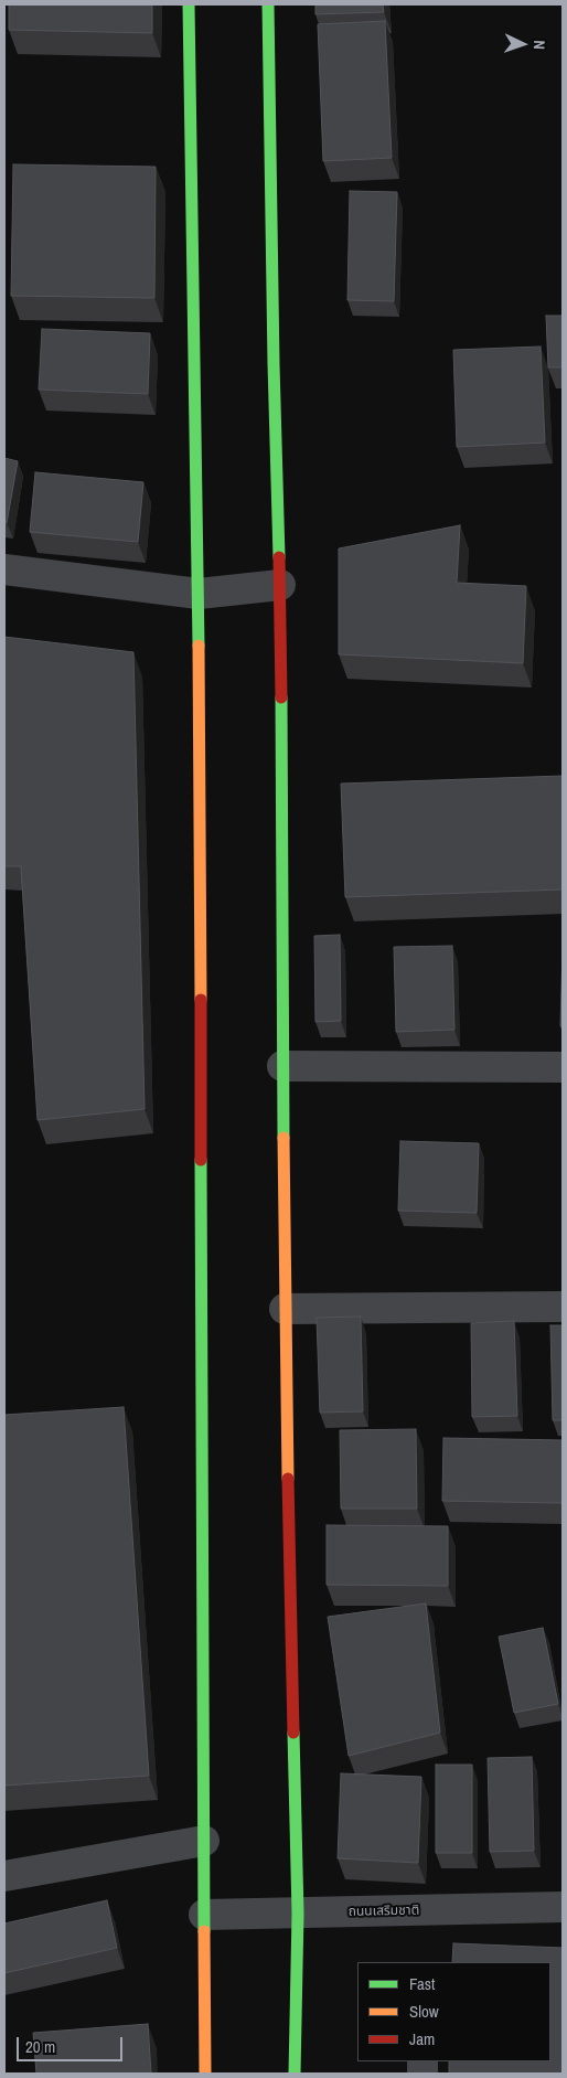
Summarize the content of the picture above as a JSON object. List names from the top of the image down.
{
  "streets": {
    "street": ["ถนนเสริมชาติ"]
  },
  "legend": ["Fast", "Slow", "Jam"],
  "scale_bar": "20 m",
  "north": "right"
}
